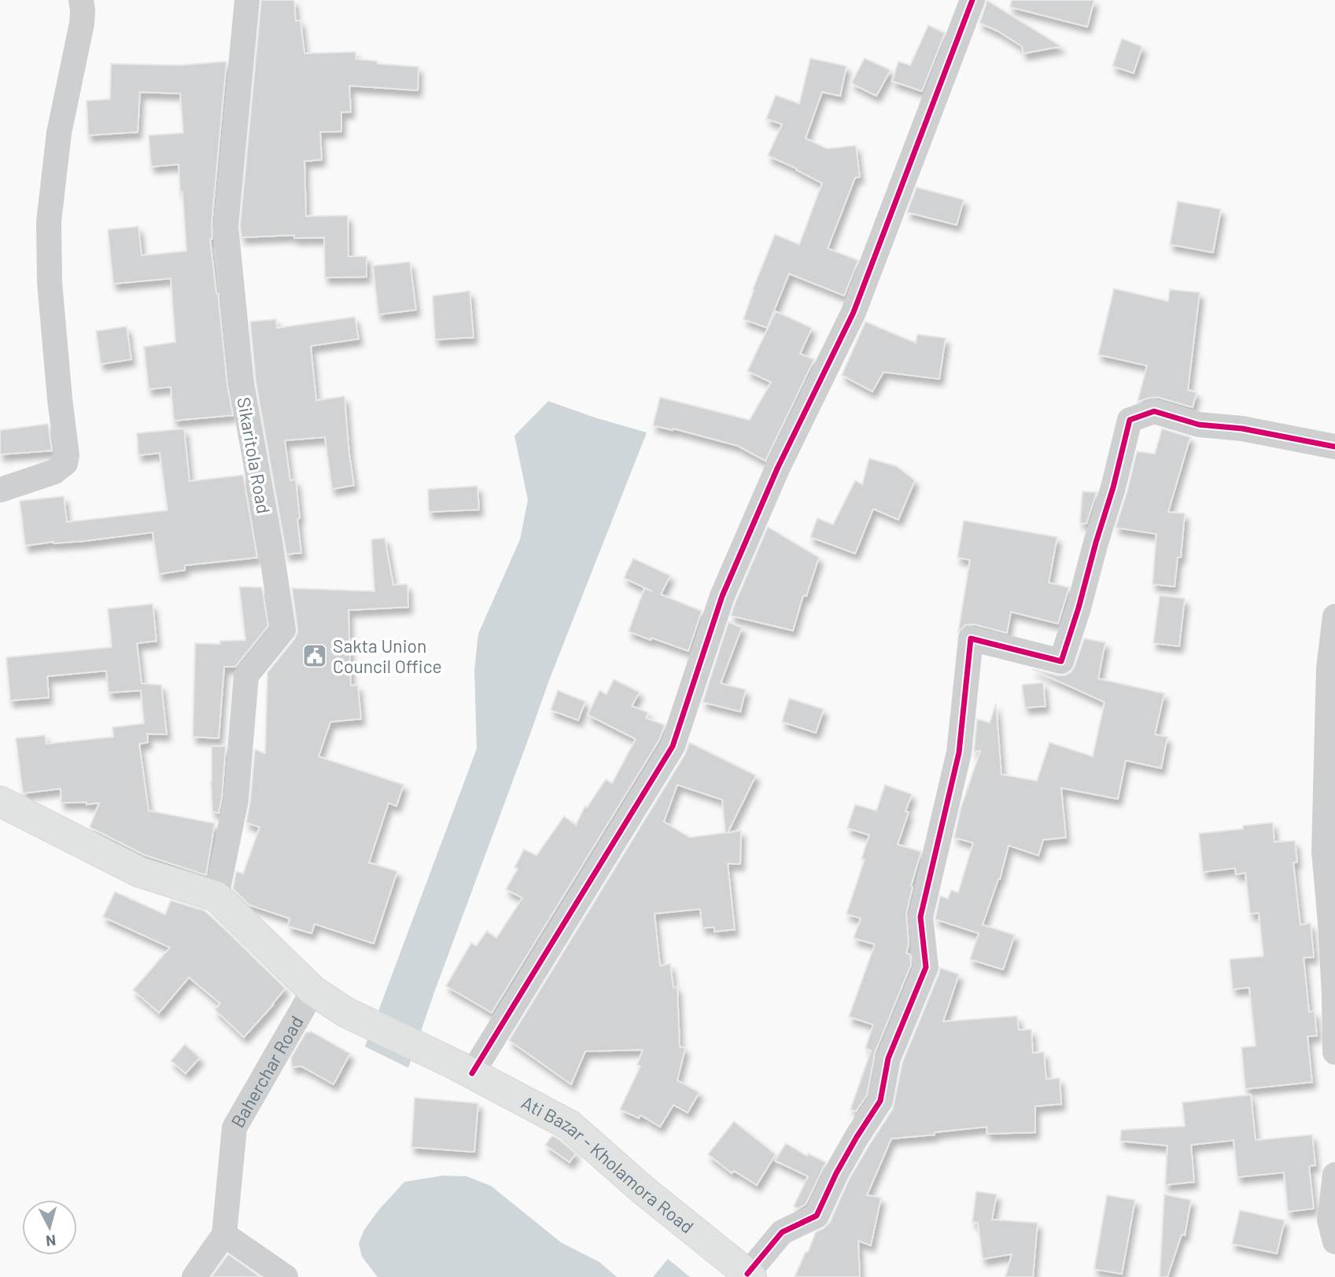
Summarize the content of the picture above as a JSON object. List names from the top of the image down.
{
  "streets": {
    "main road": ["Ati Bazar - Kholamora Road"],
    "street": ["Sikaritola Road", "Baherchar Road"]
  },
  "crossings": [
    ["Baherchar Road", "Ati Bazar - Kholamora Road"]
  ],
  "places": {
    "public building": ["Sakta Union Council Office"]
  },
  "north": "bottom"
}
